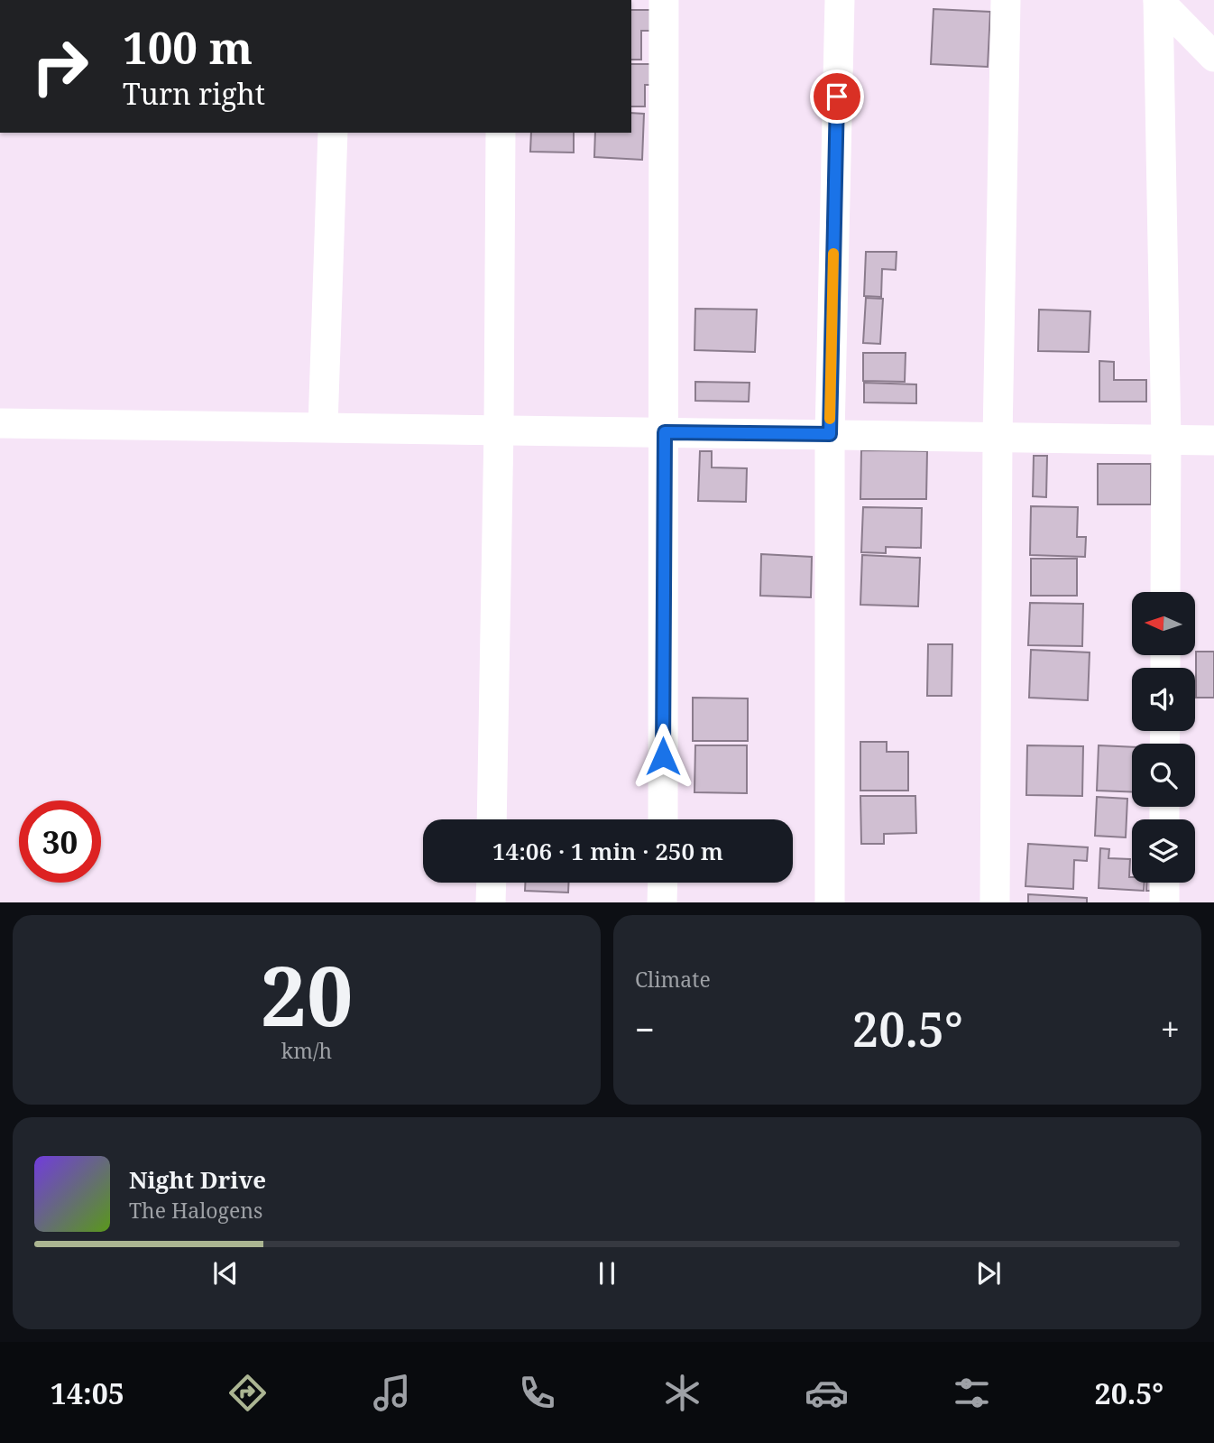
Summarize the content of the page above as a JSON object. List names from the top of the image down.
{
  "north": "left",
  "page": {
    "turn": ["100 m", "Turn right"],
    "limit": "30",
    "trip": "14:06 · 1 min · 250 m",
    "tile": [
      ["20", "km/h"],
      "Climate"
    ],
    "heat": ["−", "20.5°", "+"],
    "song": ["Night Drive", "The Halogens"],
    "tabs": ["14:05", "20.5°"]
  }
}
